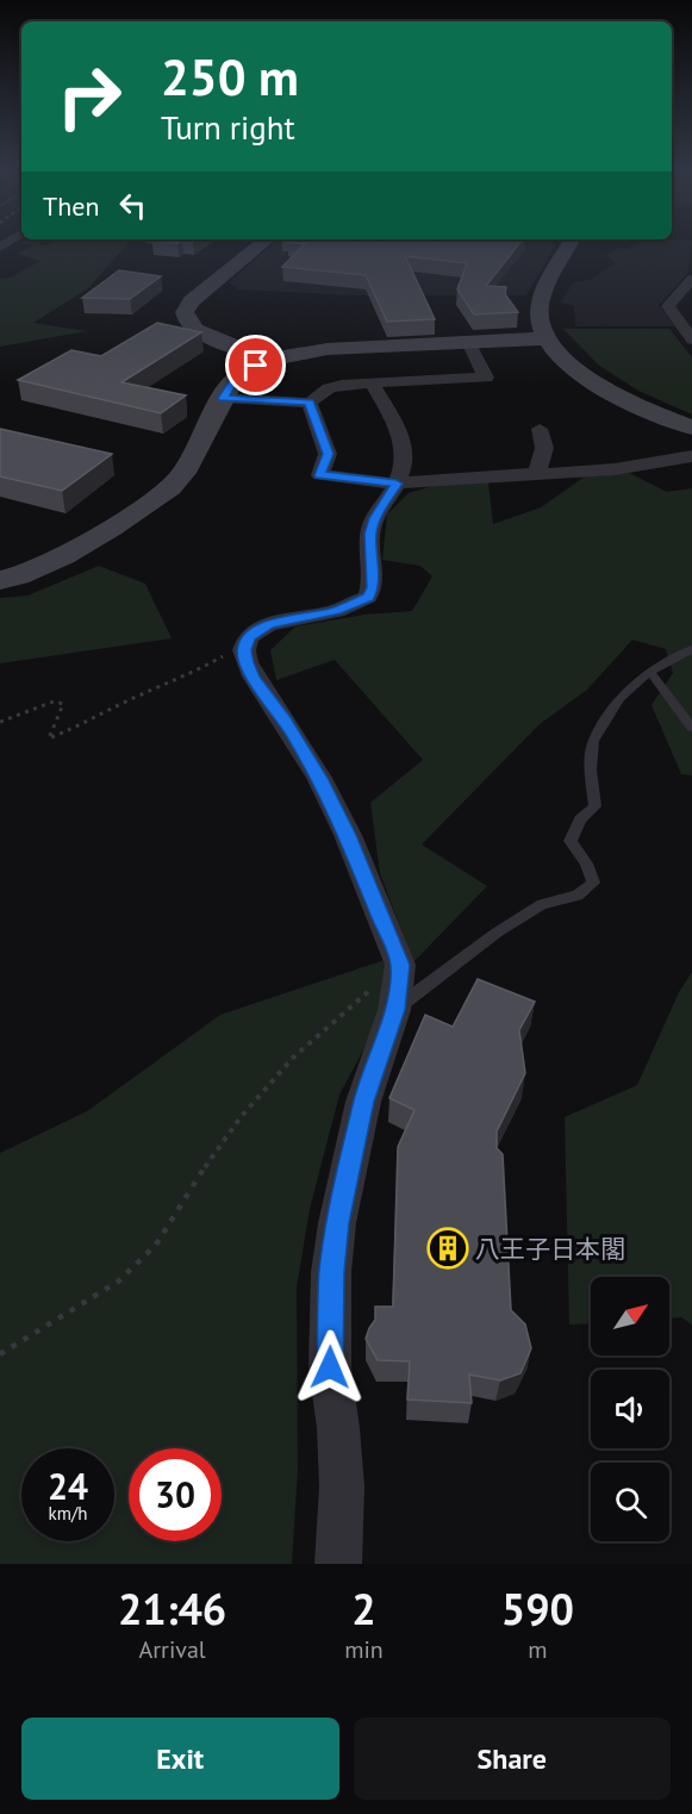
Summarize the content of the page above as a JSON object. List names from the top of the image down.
{
  "places": {
    "building": ["八王子日本閣"]
  },
  "north": "top right",
  "page": {
    "turn": ["250 m", "Turn right"],
    "then": "Then",
    "speed": "24 km/h",
    "limit": "30",
    "eta": [
      "21:46",
      "Arrival",
      "2",
      "min",
      "590",
      "m"
    ],
    "buttons": ["Exit", "Share"]
  }
}
